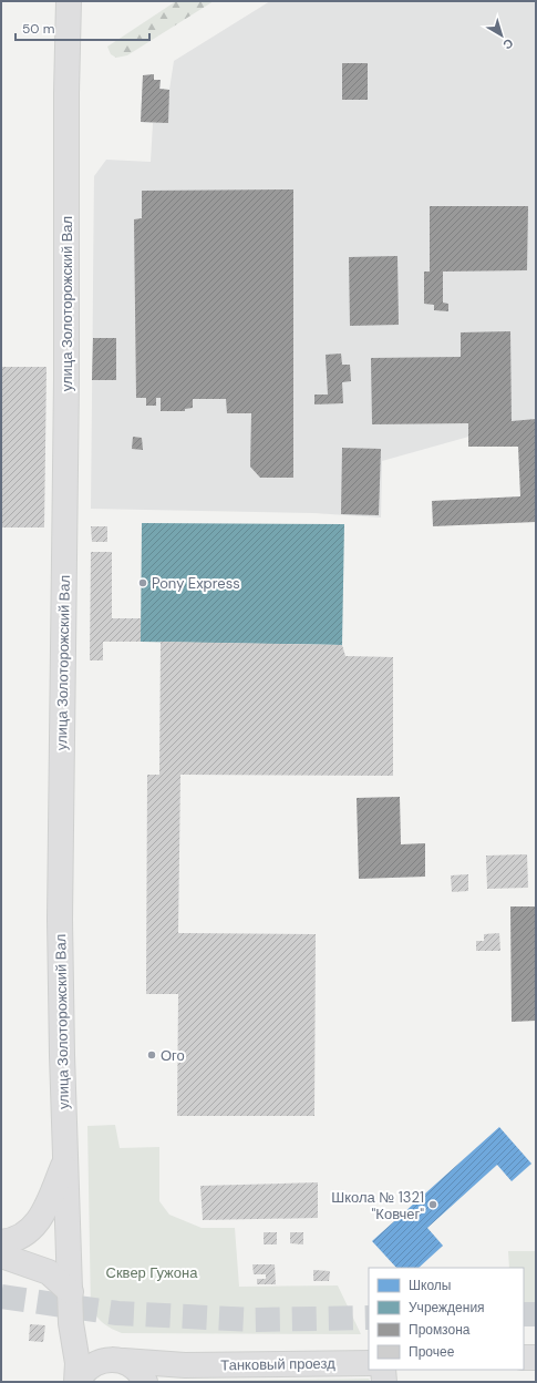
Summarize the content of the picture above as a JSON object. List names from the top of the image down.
{
  "streets": {
    "street": ["улица Золоторожский Вал", "Танковый проезд"]
  },
  "parks": ["Сквер Гужона"],
  "places": ["Pony Express", "Ого", "Школа № 1321 \"Ковчег\""],
  "legend": [
    "Школы",
    "Учреждения",
    "Промзона",
    "Прочее"
  ],
  "scale_bar": "50 m",
  "north": "bottom right"
}
